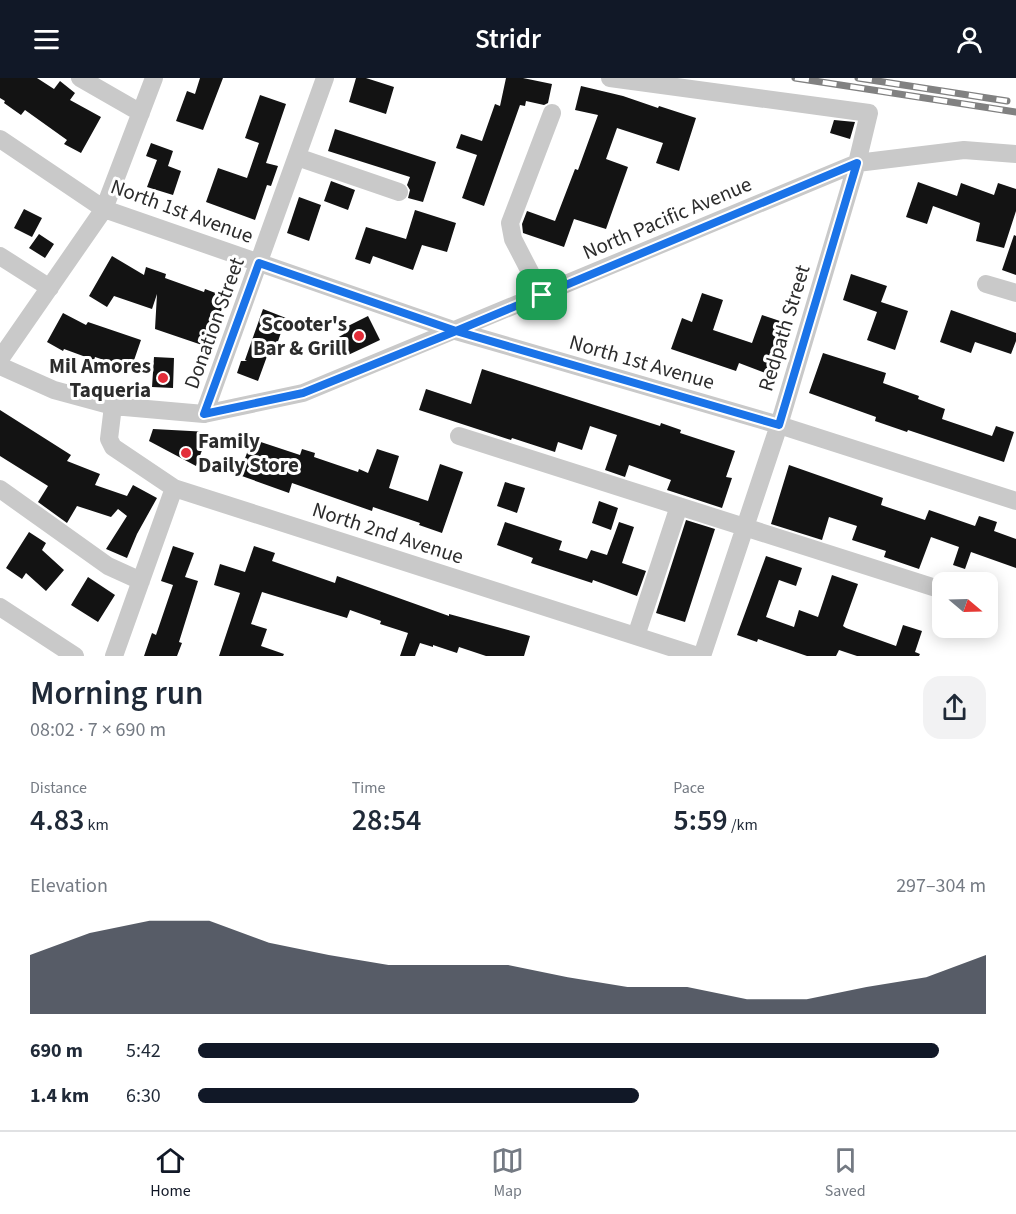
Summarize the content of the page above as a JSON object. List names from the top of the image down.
{
  "streets": {
    "street": [
      "North 1st Avenue",
      "North Pacific Avenue",
      "Donation Street",
      "Redpath Street",
      "North 2nd Avenue"
    ]
  },
  "crossings": [
    ["North 1st Avenue", "North Pacific Avenue"],
    ["North 1st Avenue", "Donation Street"],
    ["North 1st Avenue", "Redpath Street"],
    ["North Pacific Avenue", "Donation Street"],
    ["North Pacific Avenue", "Redpath Street"],
    ["North Pacific Avenue", "North 2nd Avenue"],
    ["Redpath Street", "North 2nd Avenue"]
  ],
  "places": ["Scooter's Bar & Grill", "Mil Amores Taqueria", "Family Daily Store"],
  "north": "right",
  "page": {
    "header": "Stridr",
    "heading": ["Morning run", "08:02 · 7 × 690 m"],
    "stats": [
      ["Distance", "4.83 km"],
      ["Time", "28:54"],
      ["Pace", "5:59 /km"]
    ],
    "chart": ["Elevation", "297–304 m"],
    "list": [
      {
        "name": "690 m",
        "note": "5:42"
      },
      {
        "name": "1.4 km",
        "note": "6:30"
      }
    ],
    "tabs": ["Home", "Map", "Saved"]
  }
}
